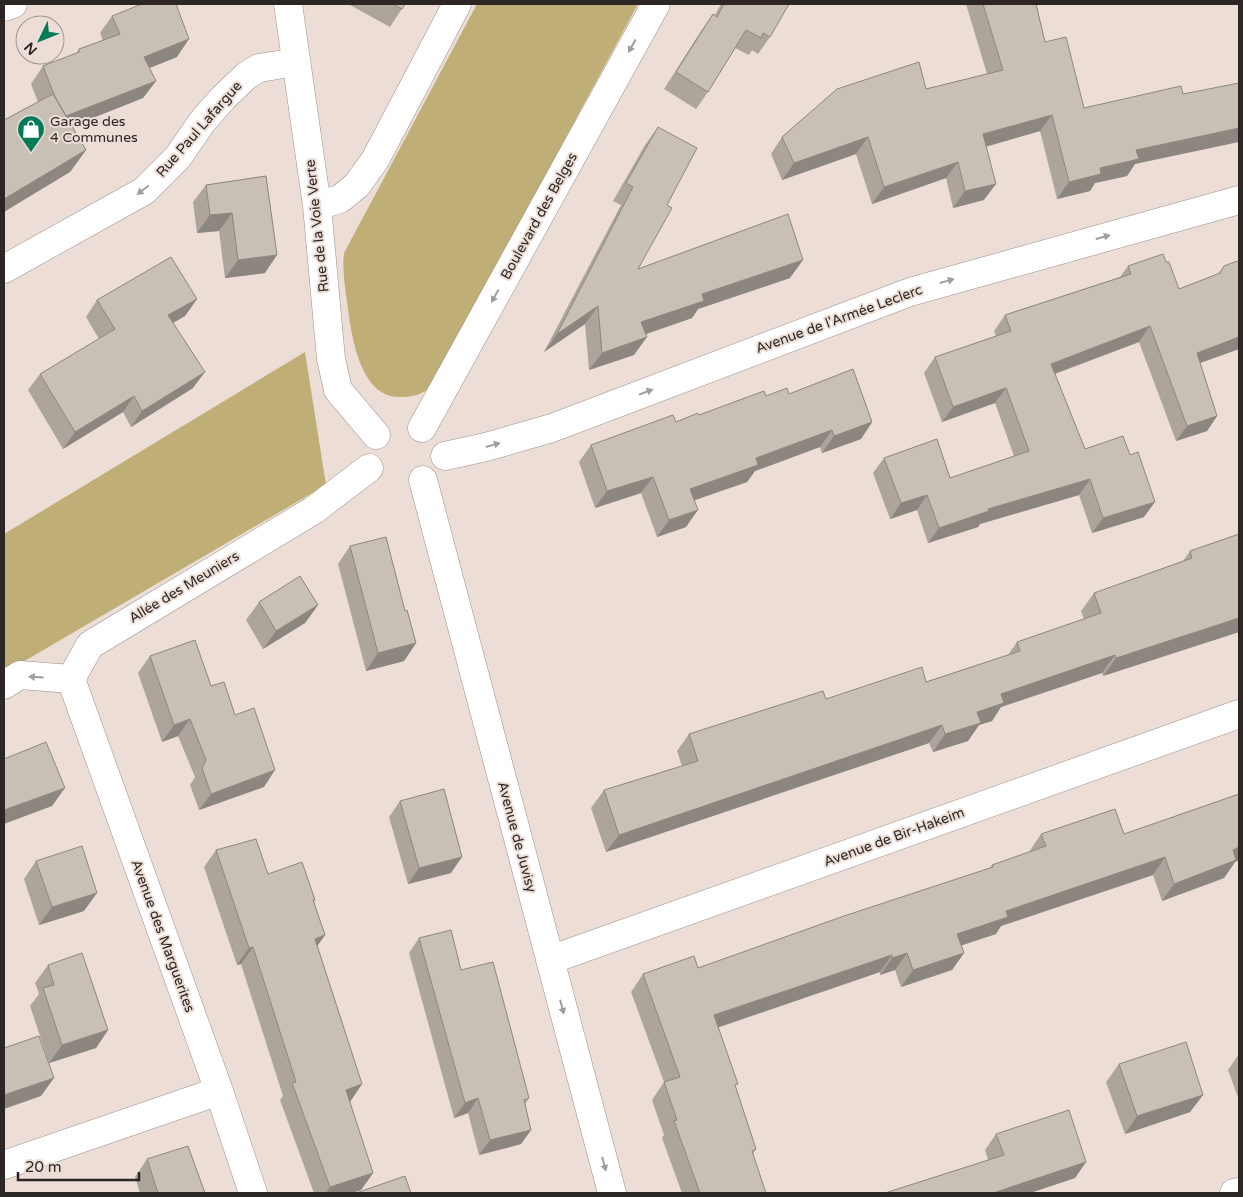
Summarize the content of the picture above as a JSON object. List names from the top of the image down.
{
  "streets": {
    "street": [
      "Rue Paul Lafargue",
      "Boulevard des Belges",
      "Rue de la Voie Verte",
      "Avenue de l'Armée Leclerc",
      "Allée des Meuniers",
      "Avenue de Juvisy",
      "Avenue de Bir-Hakeim",
      "Avenue des Marguerites"
    ]
  },
  "crossings": [
    ["Rue Paul Lafargue", "Rue de la Voie Verte"],
    ["Allée des Meuniers", "Avenue des Marguerites"],
    ["Avenue de Juvisy", "Avenue de Bir-Hakeim"]
  ],
  "one_way": ["Rue Paul Lafargue", "Avenue de l'Armée Leclerc"],
  "places": {
    "shop": ["Garage des 4 Communes"]
  },
  "scale_bar": "20 m",
  "north": "bottom left"
}
